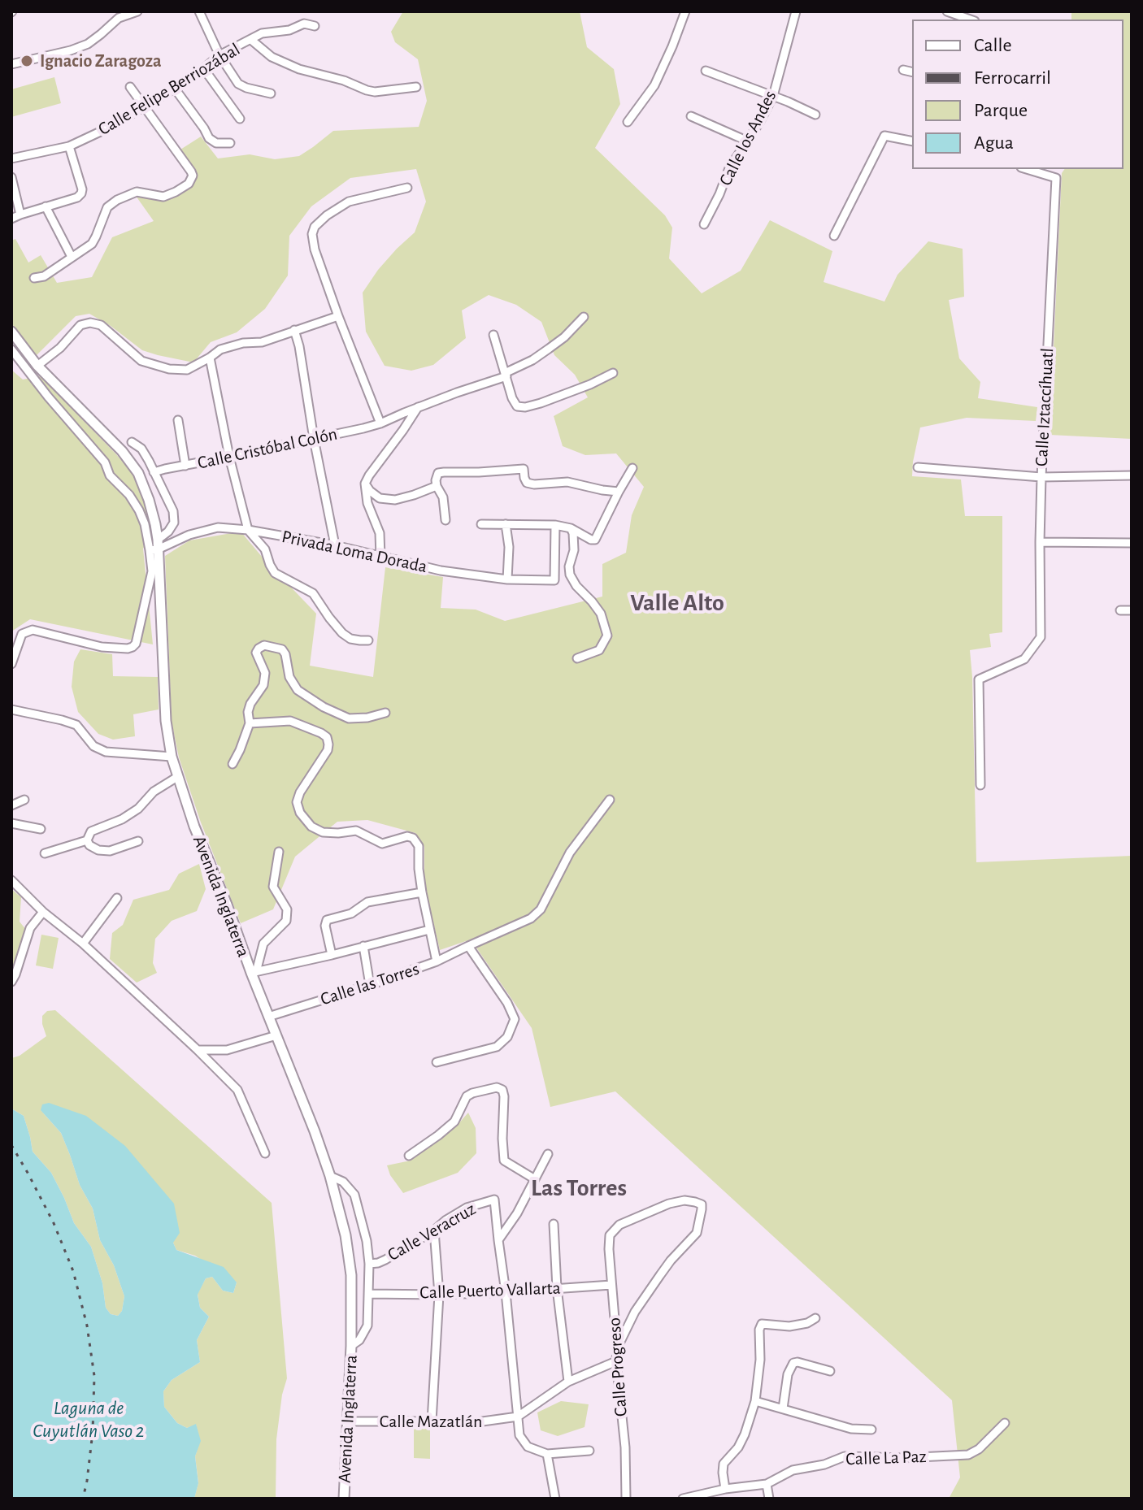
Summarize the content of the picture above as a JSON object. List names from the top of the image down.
{
  "streets": {
    "main road": ["Avenida Inglaterra"],
    "street": [
      "Calle Felipe Berriozábal",
      "Calle los Andes",
      "Calle Iztaccíhuatl",
      "Calle Cristóbal Colón",
      "Privada Loma Dorada",
      "Calle las Torres",
      "Calle Veracruz",
      "Calle Puerto Vallarta",
      "Calle Progreso",
      "Calle Mazatlán",
      "Calle La Paz"
    ]
  },
  "crossings": [
    ["Privada Loma Dorada", "Avenida Inglaterra"],
    ["Avenida Inglaterra", "Calle las Torres"],
    ["Avenida Inglaterra", "Calle Mazatlán"],
    ["Calle Puerto Vallarta", "Calle Progreso"],
    ["Calle Progreso", "Calle Mazatlán"]
  ],
  "districts": ["Valle Alto", "Las Torres"],
  "water": ["Laguna de Cuyutlán Vaso 2"],
  "places": ["Ignacio Zaragoza"],
  "legend": [
    "Calle",
    "Ferrocarril",
    "Parque",
    "Agua"
  ]
}
